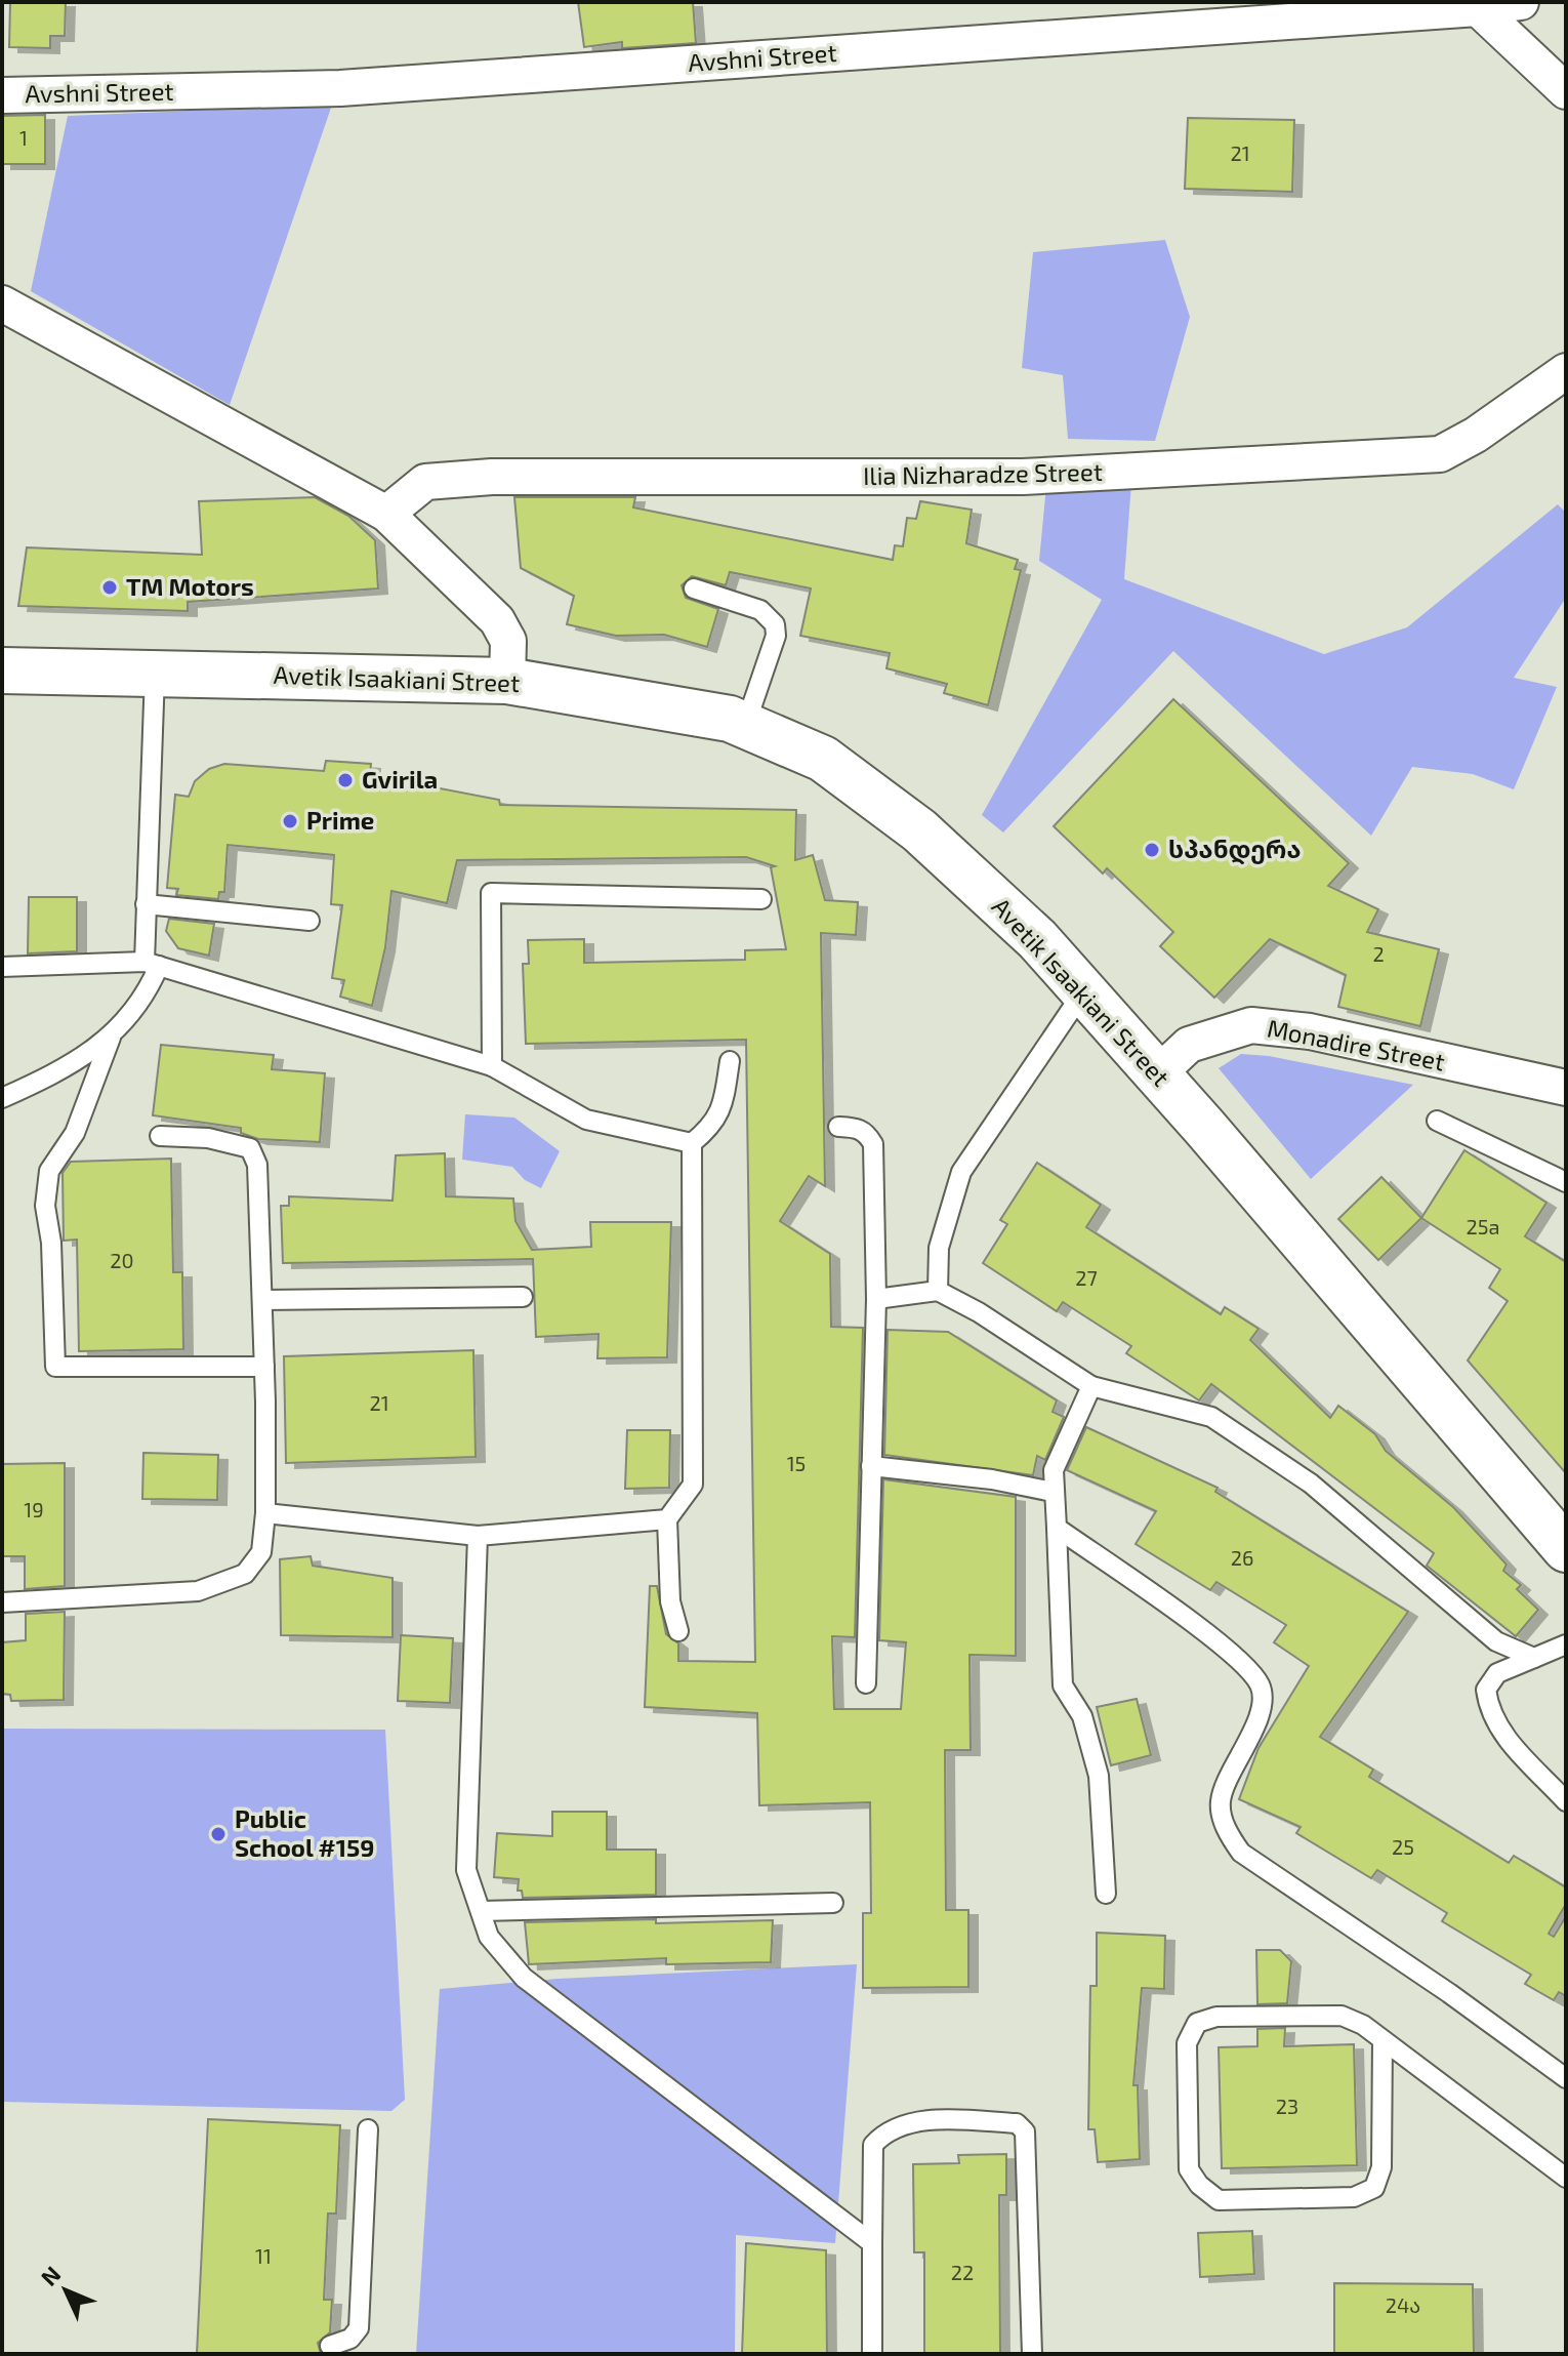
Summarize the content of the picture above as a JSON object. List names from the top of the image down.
{
  "streets": {
    "main road": ["Avetik Isaakiani Street"],
    "street": ["Avshni Street", "Ilia Nizharadze Street", "Monadire Street"]
  },
  "crossings": [
    ["Avetik Isaakiani Street", "Monadire Street"]
  ],
  "places": [
    "TM Motors",
    "Gvirila",
    "Prime",
    "სპანდერა",
    "Public School #159"
  ],
  "house_numbers": [
    "1",
    "21",
    "2",
    "25a",
    "20",
    "27",
    "21",
    "15",
    "19",
    "26",
    "25",
    "23",
    "11",
    "22",
    "24ა"
  ],
  "north": "top left"
}
